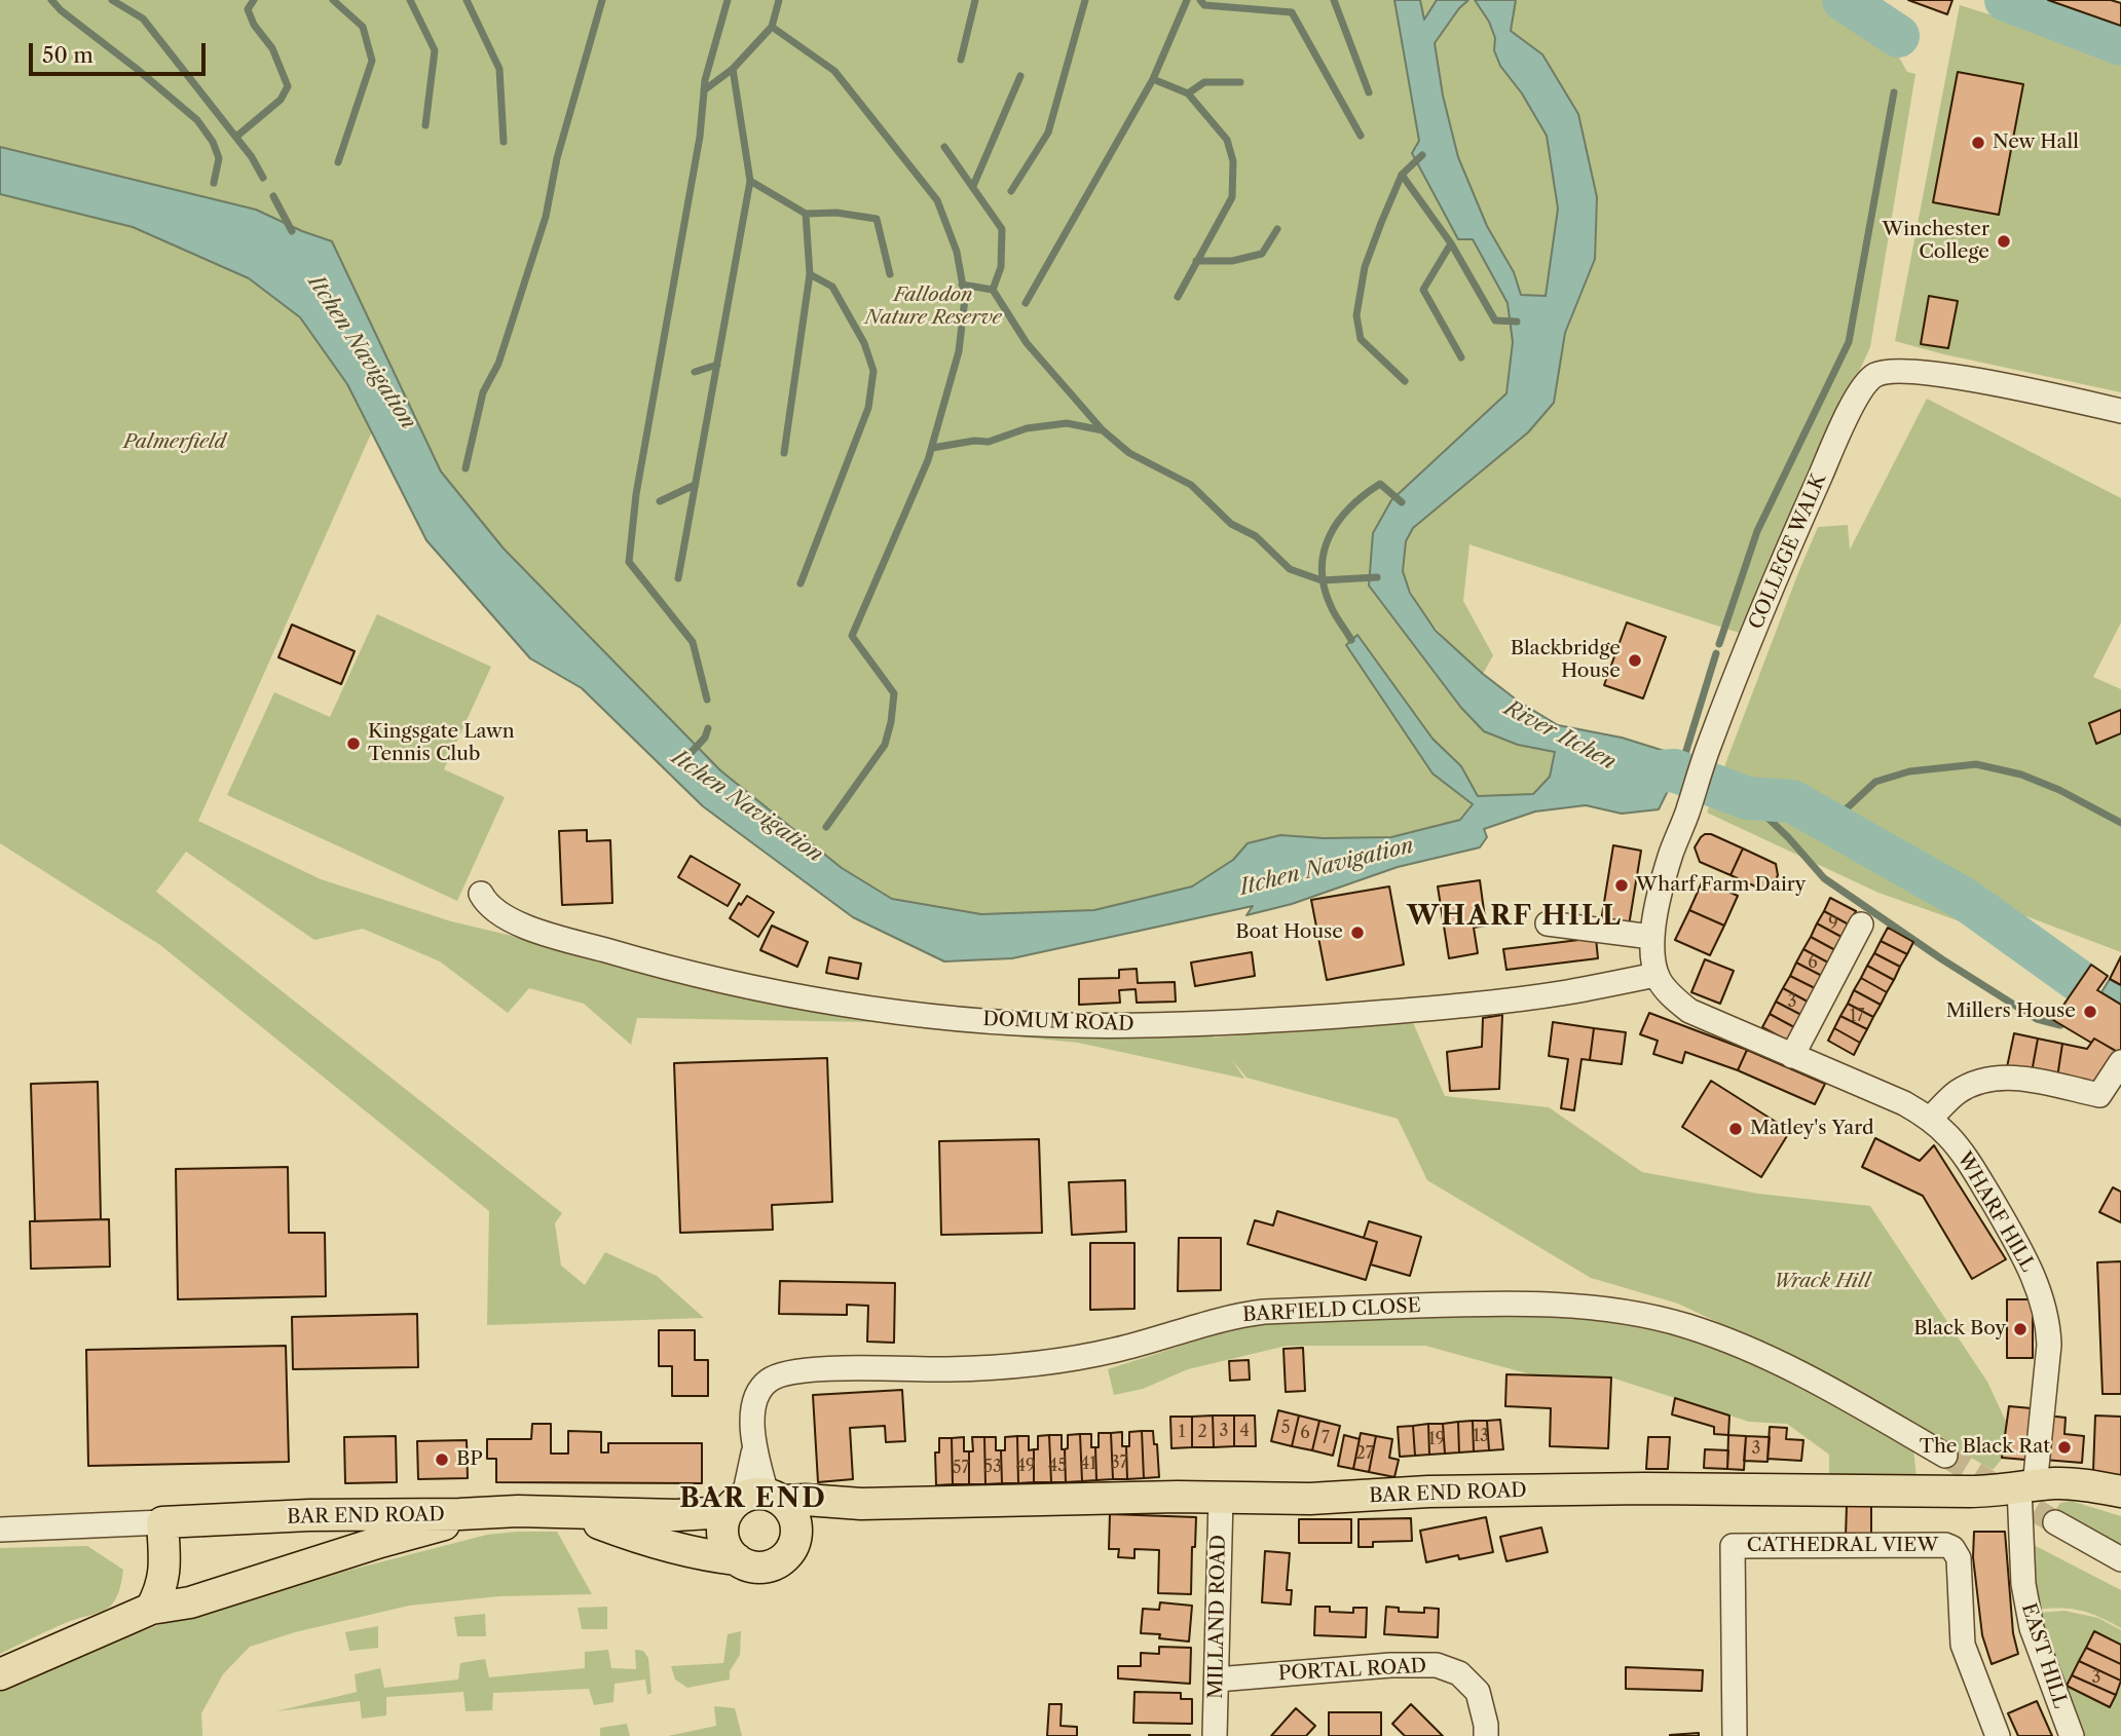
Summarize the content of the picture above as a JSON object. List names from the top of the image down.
{
  "streets": {
    "main road": ["BAR END ROAD"],
    "street": [
      "COLLEGE WALK",
      "DOMUM ROAD",
      "WHARF HILL",
      "BARFIELD CLOSE",
      "CATHEDRAL VIEW",
      "MILLAND ROAD",
      "EAST HILL",
      "PORTAL ROAD"
    ]
  },
  "crossings": [
    ["COLLEGE WALK", "DOMUM ROAD"],
    ["COLLEGE WALK", "WHARF HILL"],
    ["DOMUM ROAD", "WHARF HILL"],
    ["WHARF HILL", "BAR END ROAD"],
    ["WHARF HILL", "EAST HILL"],
    ["BARFIELD CLOSE", "BAR END ROAD"],
    ["BAR END ROAD", "MILLAND ROAD"],
    ["BAR END ROAD", "EAST HILL"],
    ["MILLAND ROAD", "PORTAL ROAD"]
  ],
  "districts": ["WHARF HILL", "BAR END"],
  "water": ["Itchen Navigation", "River Itchen"],
  "parks": ["Fallodon Nature Reserve", "Palmerfield", "Wrack Hill"],
  "places": [
    "New Hall",
    "Winchester College",
    "Blackbridge House",
    "Kingsgate Lawn Tennis Club",
    "Wharf Farm Dairy",
    "Boat House",
    "Millers House",
    "Matley's Yard",
    "Black Boy",
    "The Black Rat",
    "BP"
  ],
  "house_numbers": [
    "9",
    "6",
    "3",
    "17",
    "5",
    "3",
    "4",
    "1",
    "2",
    "6",
    "13",
    "7",
    "19",
    "3",
    "27",
    "37",
    "41",
    "49",
    "45",
    "53",
    "57",
    "3"
  ],
  "scale_bar": "50 m"
}
